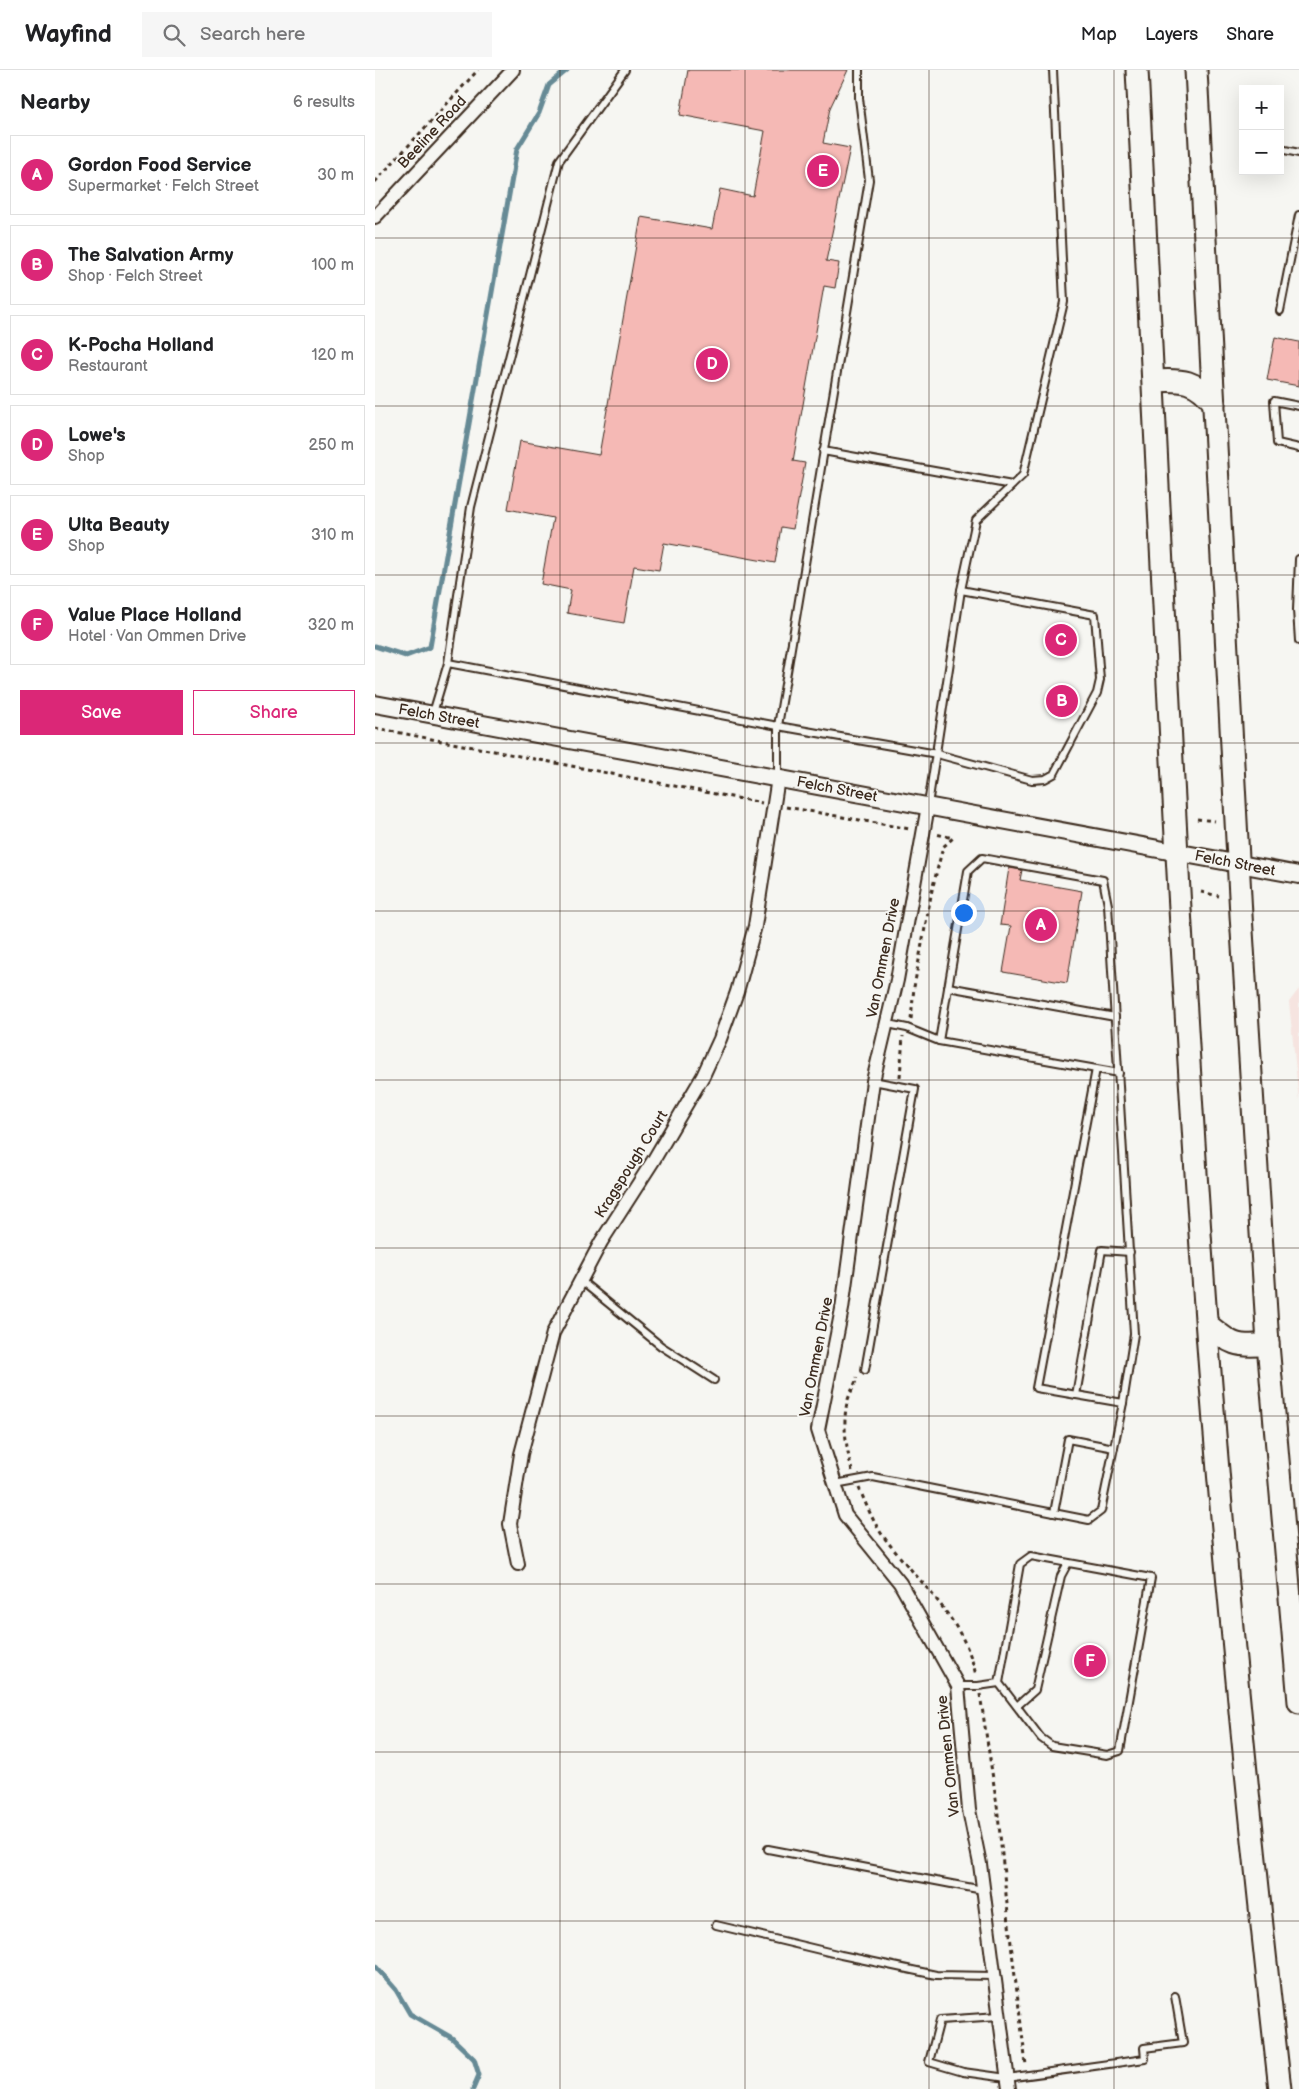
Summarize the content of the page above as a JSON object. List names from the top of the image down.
{
  "streets": {
    "street": [
      "Beeline Road",
      "Felch Street",
      "Van Ommen Drive",
      "Kragspough Court"
    ]
  },
  "crossings": [
    ["Felch Street", "Van Ommen Drive"],
    ["Felch Street", "Kragspough Court"]
  ],
  "page": {
    "header": "Wayfind",
    "search": "Search here",
    "nav": ["Map", "Layers", "Share"],
    "heading": ["Nearby", "6 results"],
    "map_buttons": ["+", "−"],
    "list": [
      {
        "mark": "A",
        "name": "Gordon Food Service",
        "note": "Supermarket · Felch Street",
        "value": "30 m"
      },
      {
        "mark": "B",
        "name": "The Salvation Army",
        "note": "Shop · Felch Street",
        "value": "100 m"
      },
      {
        "mark": "C",
        "name": "K-Pocha Holland",
        "note": "Restaurant",
        "value": "120 m"
      },
      {
        "mark": "D",
        "name": "Lowe's",
        "note": "Shop",
        "value": "250 m"
      },
      {
        "mark": "E",
        "name": "Ulta Beauty",
        "note": "Shop",
        "value": "310 m"
      },
      {
        "mark": "F",
        "name": "Value Place Holland",
        "note": "Hotel · Van Ommen Drive",
        "value": "320 m"
      }
    ],
    "pins": [
      "E",
      "D",
      "C",
      "B",
      "A",
      "F"
    ],
    "buttons": ["Save", "Share"]
  }
}
